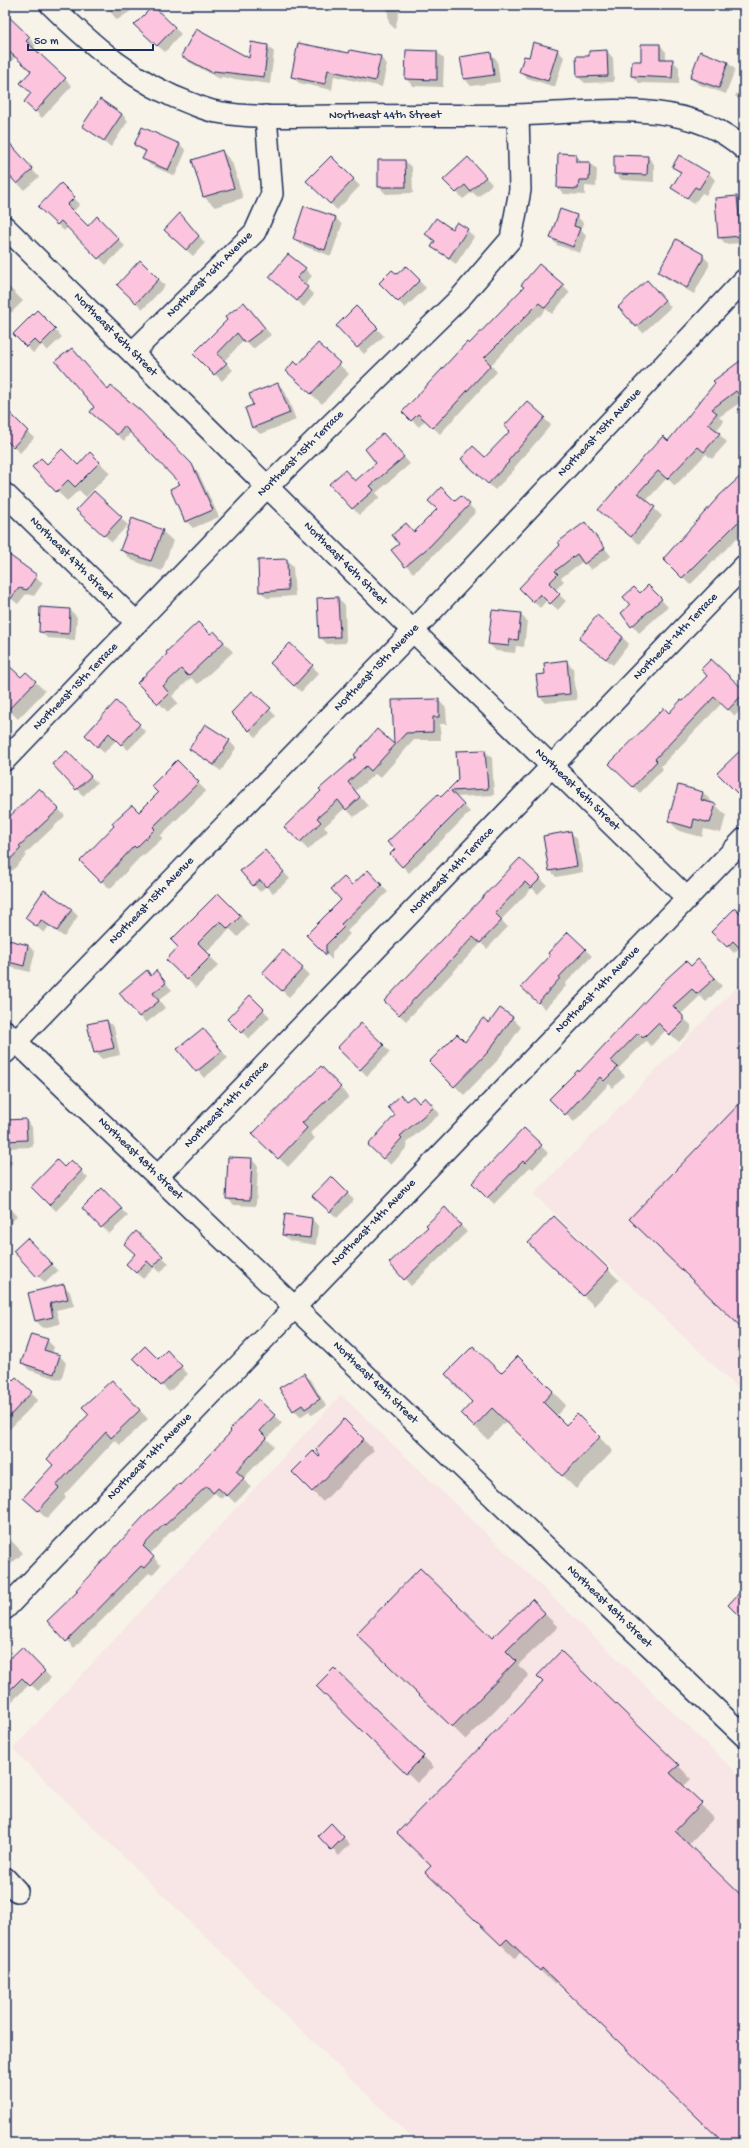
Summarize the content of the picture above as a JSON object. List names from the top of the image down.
{
  "streets": {
    "street": [
      "Northeast 44th Street",
      "Northeast 16th Avenue",
      "Northeast 46th Street",
      "Northeast 15th Avenue",
      "Northeast 15th Terrace",
      "Northeast 47th Street",
      "Northeast 14th Terrace",
      "Northeast 14th Avenue",
      "Northeast 48th Street"
    ]
  },
  "crossings": [
    ["Northeast 44th Street", "Northeast 16th Avenue"],
    ["Northeast 44th Street", "Northeast 15th Terrace"],
    ["Northeast 16th Avenue", "Northeast 46th Street"],
    ["Northeast 46th Street", "Northeast 15th Avenue"],
    ["Northeast 46th Street", "Northeast 15th Terrace"],
    ["Northeast 46th Street", "Northeast 14th Terrace"],
    ["Northeast 46th Street", "Northeast 14th Avenue"],
    ["Northeast 15th Avenue", "Northeast 48th Street"],
    ["Northeast 15th Terrace", "Northeast 47th Street"],
    ["Northeast 14th Terrace", "Northeast 48th Street"],
    ["Northeast 14th Avenue", "Northeast 48th Street"]
  ],
  "scale_bar": "50 m"
}
